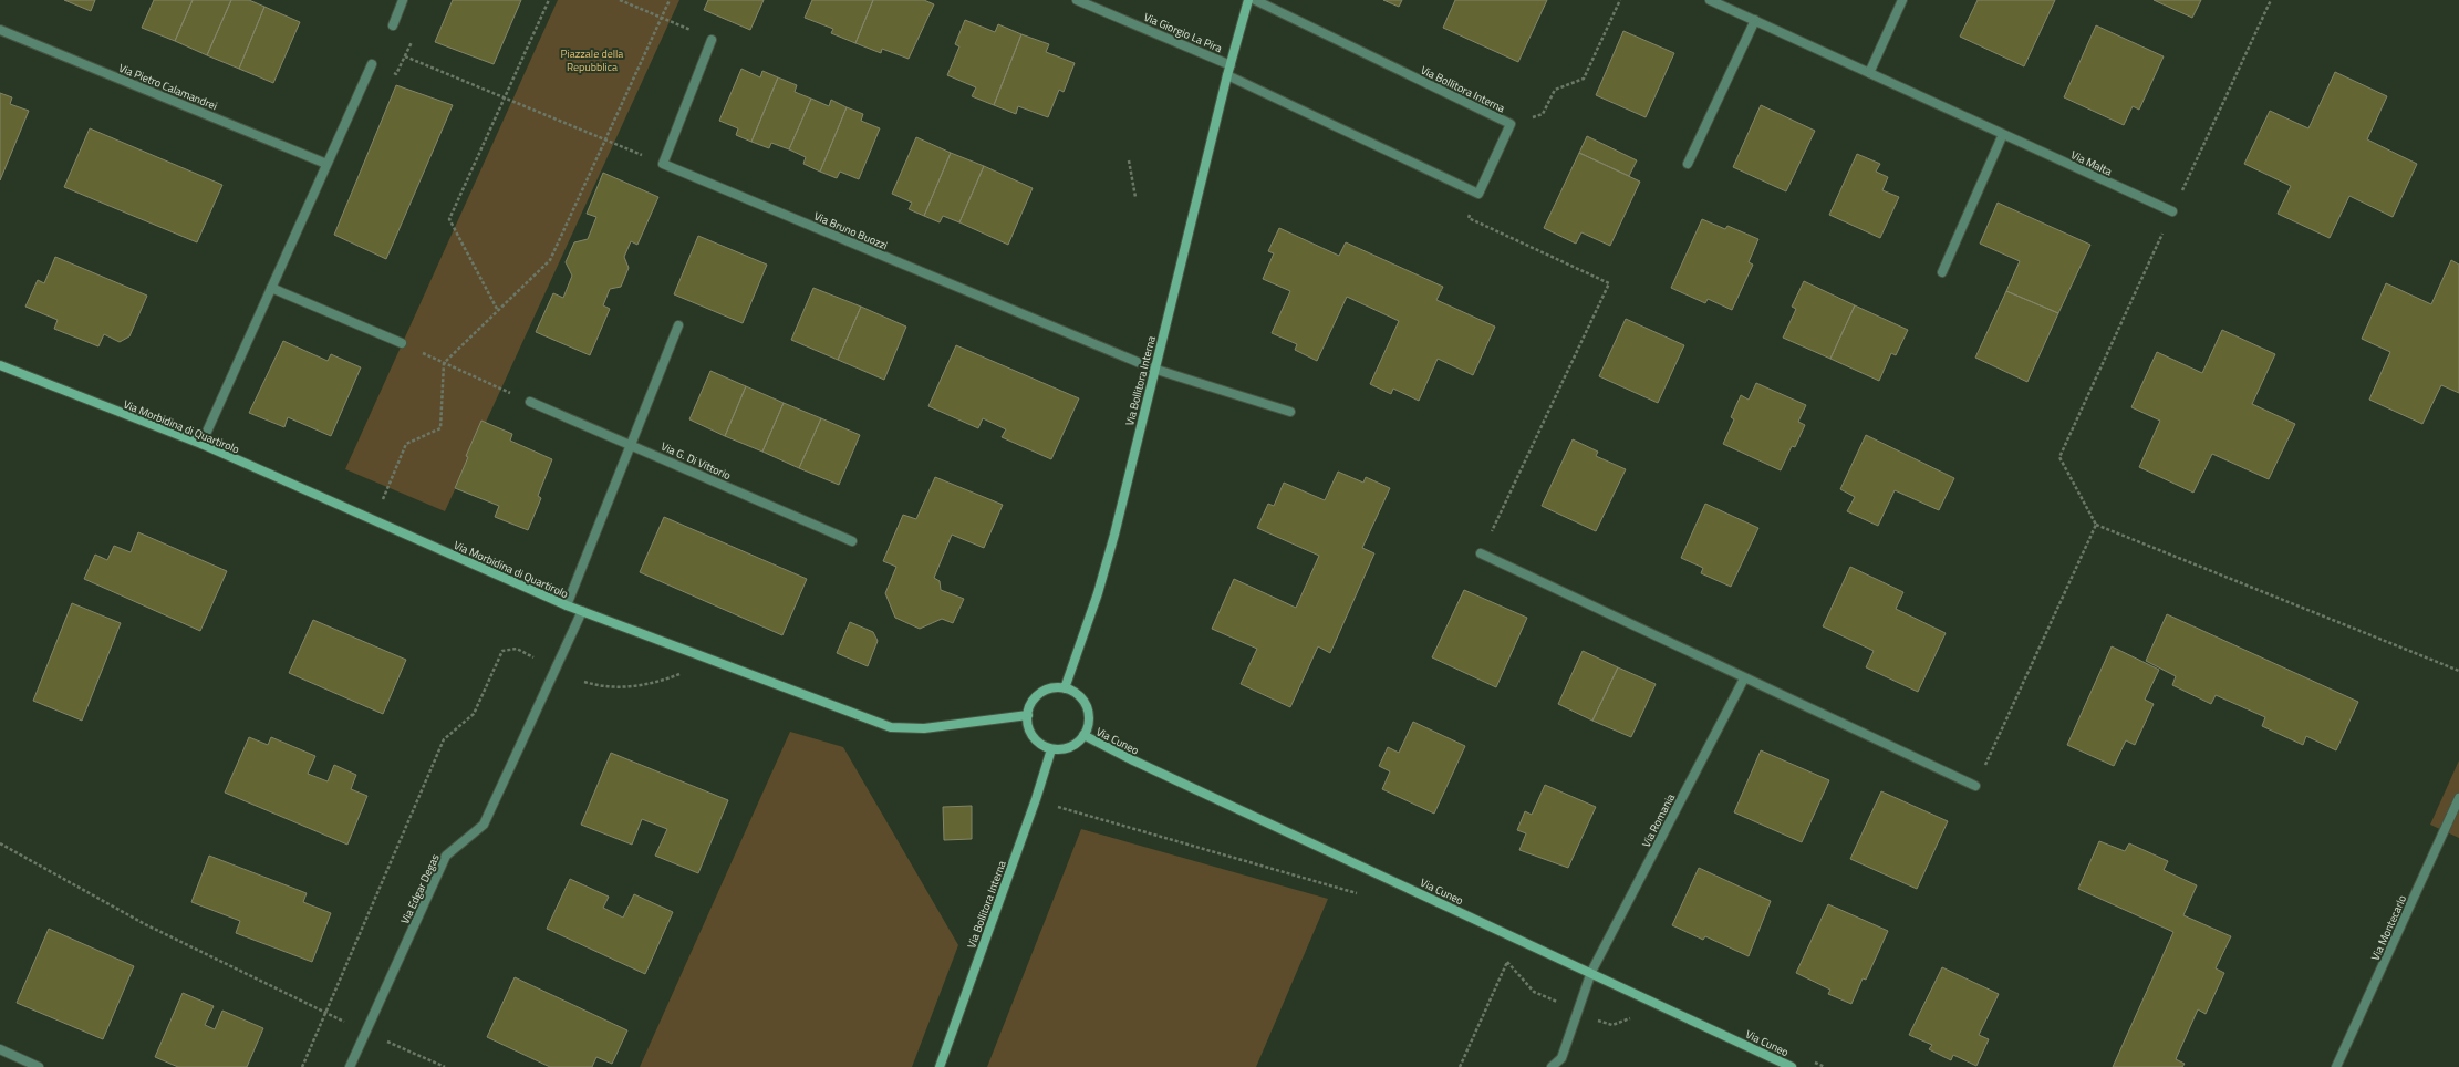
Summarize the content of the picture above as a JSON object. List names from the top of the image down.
{
  "streets": {
    "street": [
      "Via Giorgio La Pira",
      "Via Pietro Calamandrei",
      "Via Bollitora Interna",
      "Via Malta",
      "Via Bruno Buozzi",
      "Via Morbidina di Quartirolo",
      "Via G. Di Vittorio",
      "Via Cuneo",
      "Via Romania",
      "Via Edgar Degas",
      "Via Montecarlo"
    ]
  },
  "crossings": [
    ["Via Giorgio La Pira", "Via Bollitora Interna"],
    ["Via Bollitora Interna", "Via Bruno Buozzi"],
    ["Via Bollitora Interna", "Via Morbidina di Quartirolo"],
    ["Via Bollitora Interna", "Via Cuneo"],
    ["Via Morbidina di Quartirolo", "Via Cuneo"],
    ["Via Morbidina di Quartirolo", "Via Edgar Degas"],
    ["Via Cuneo", "Via Romania"]
  ],
  "parks": ["Piazzale della Repubblica"]
}
